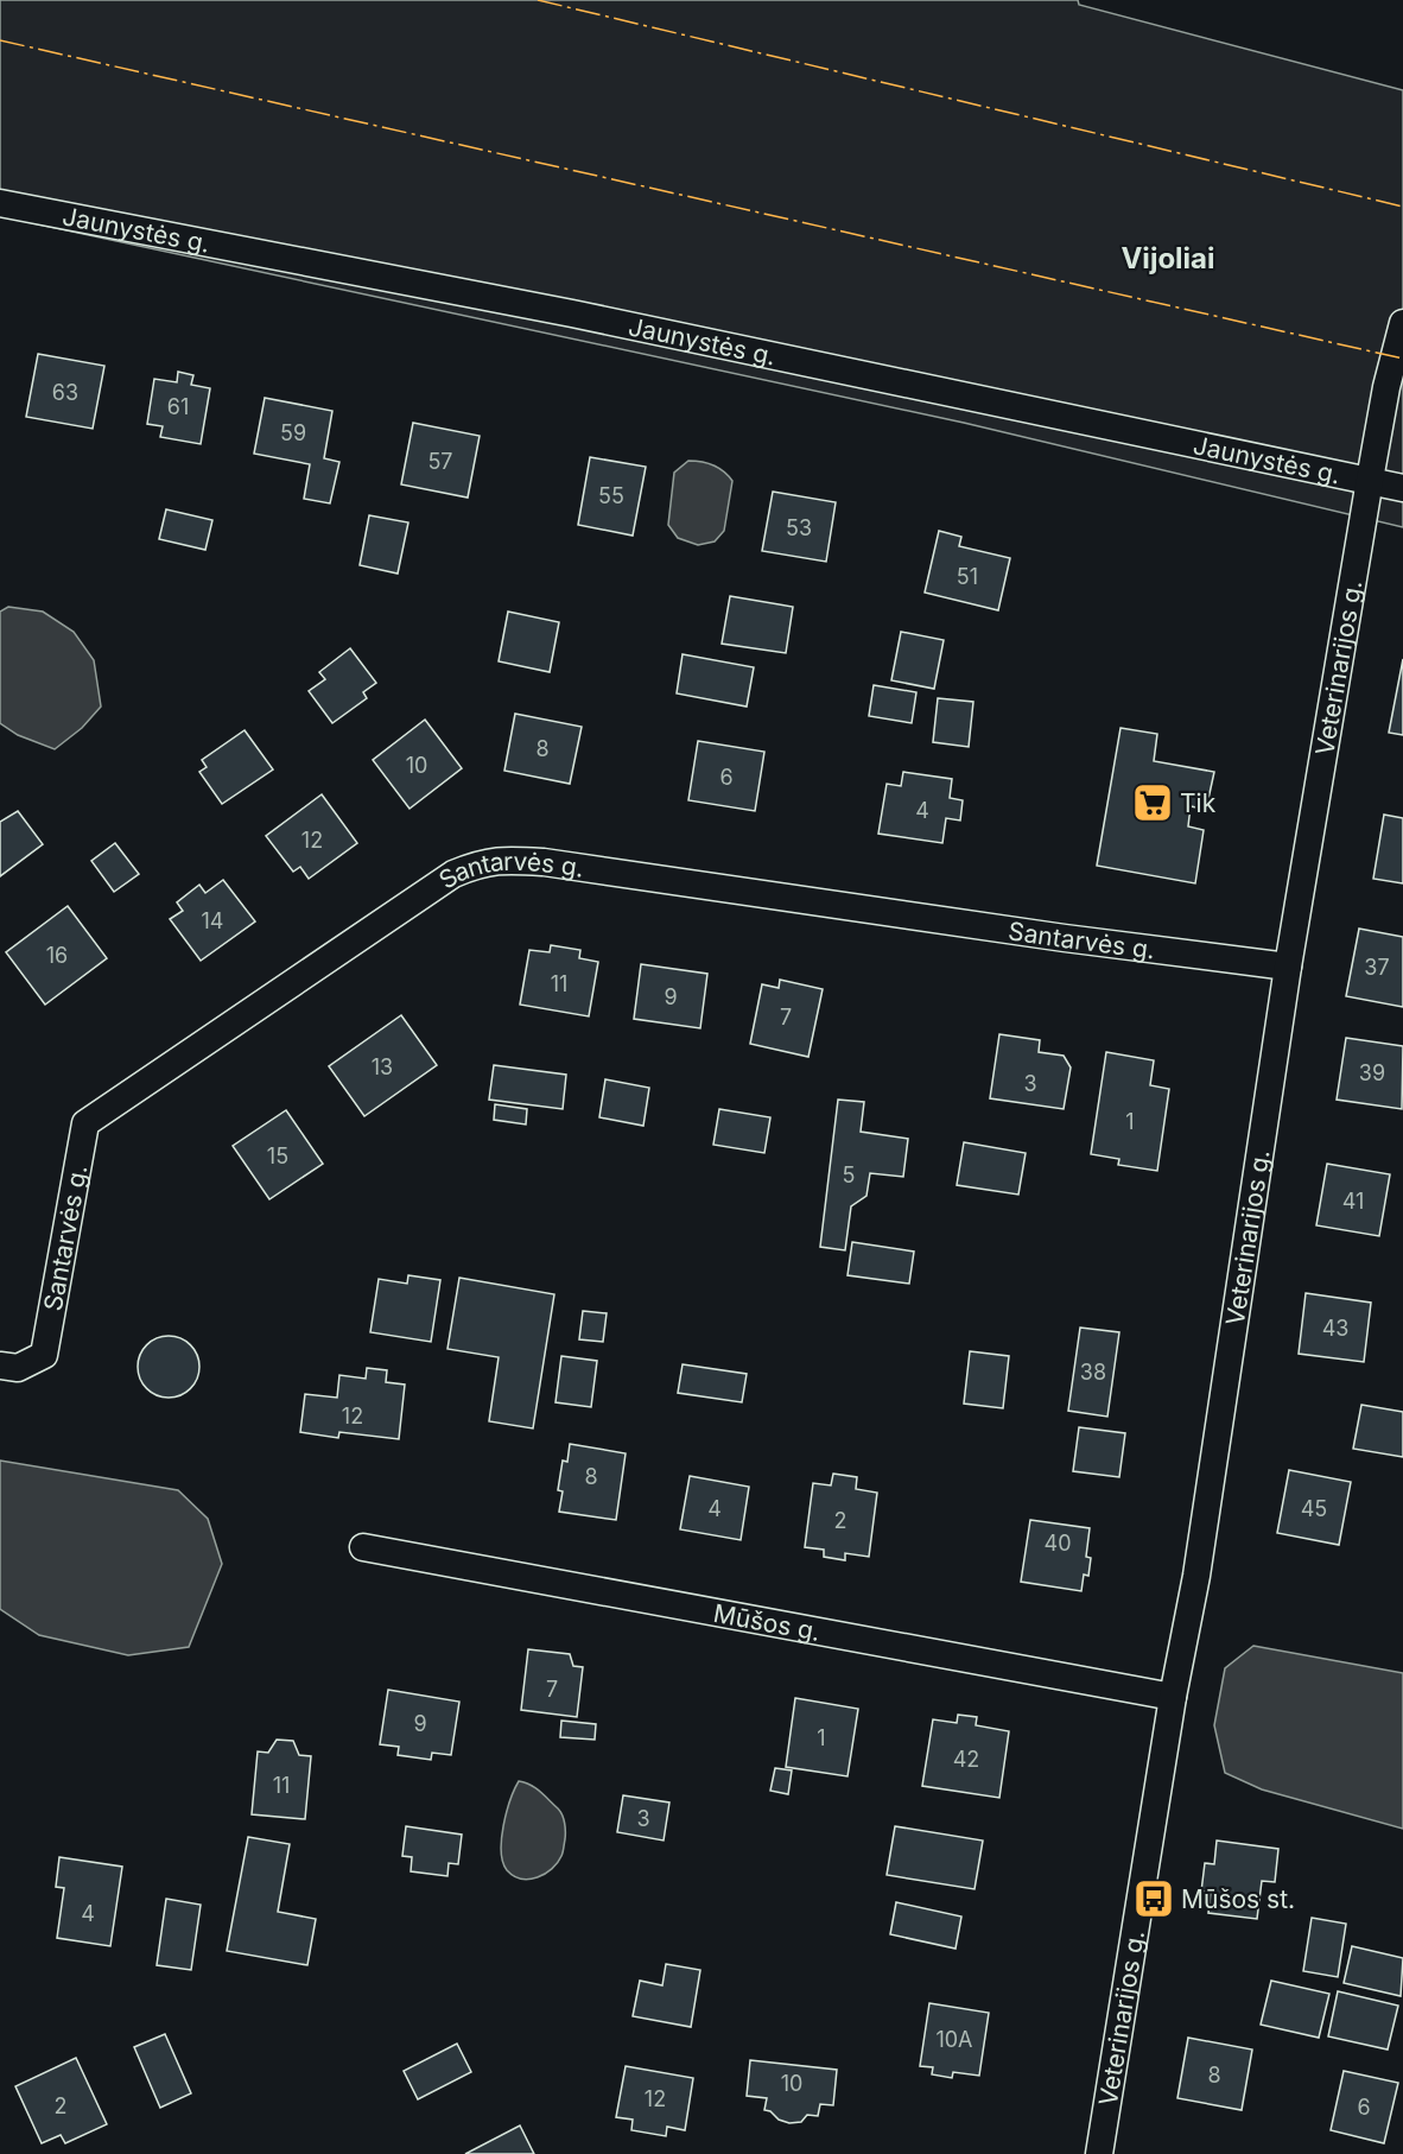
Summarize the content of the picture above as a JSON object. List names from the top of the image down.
{
  "streets": {
    "street": [
      "Jaunystės g.",
      "Veterinarijos g.",
      "Santarvės g.",
      "Mūšos g."
    ]
  },
  "crossings": [
    ["Jaunystės g.", "Veterinarijos g."],
    ["Veterinarijos g.", "Santarvės g."],
    ["Veterinarijos g.", "Mūšos g."]
  ],
  "districts": ["Vijoliai"],
  "places": {
    "supermarket": ["Tik"],
    "bus stop": ["Mūšos st."]
  },
  "house_numbers": [
    "63",
    "61",
    "59",
    "57",
    "55",
    "53",
    "51",
    "8",
    "10",
    "6",
    "4",
    "12",
    "14",
    "16",
    "37",
    "11",
    "9",
    "7",
    "13",
    "39",
    "3",
    "1",
    "15",
    "5",
    "41",
    "43",
    "38",
    "12",
    "8",
    "4",
    "45",
    "2",
    "40",
    "7",
    "9",
    "1",
    "42",
    "11",
    "3",
    "4",
    "10A",
    "8",
    "10",
    "12",
    "2",
    "6"
  ]
}
